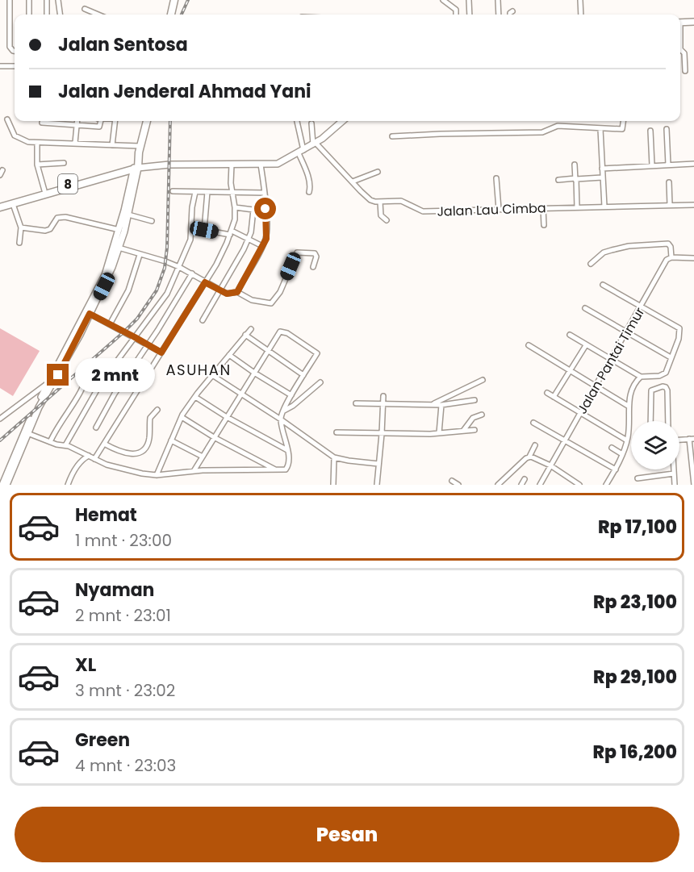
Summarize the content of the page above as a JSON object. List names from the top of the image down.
{
  "streets": {
    "highway": ["8"],
    "street": ["Jalan Lau Cimba", "Jalan Pantai Timur"]
  },
  "districts": ["ASUHAN"],
  "page": {
    "banner": ["Jalan Sentosa", "Jalan Jenderal Ahmad Yani"],
    "bubble": "2 mnt",
    "list": [
      {
        "name": "Hemat",
        "note": "1 mnt · 23:00",
        "value": "Rp 17,100"
      },
      {
        "name": "Nyaman",
        "note": "2 mnt · 23:01",
        "value": "Rp 23,100"
      },
      {
        "name": "XL",
        "note": "3 mnt · 23:02",
        "value": "Rp 29,100"
      },
      {
        "name": "Green",
        "note": "4 mnt · 23:03",
        "value": "Rp 16,200"
      }
    ],
    "buttons": "Pesan"
  }
}
